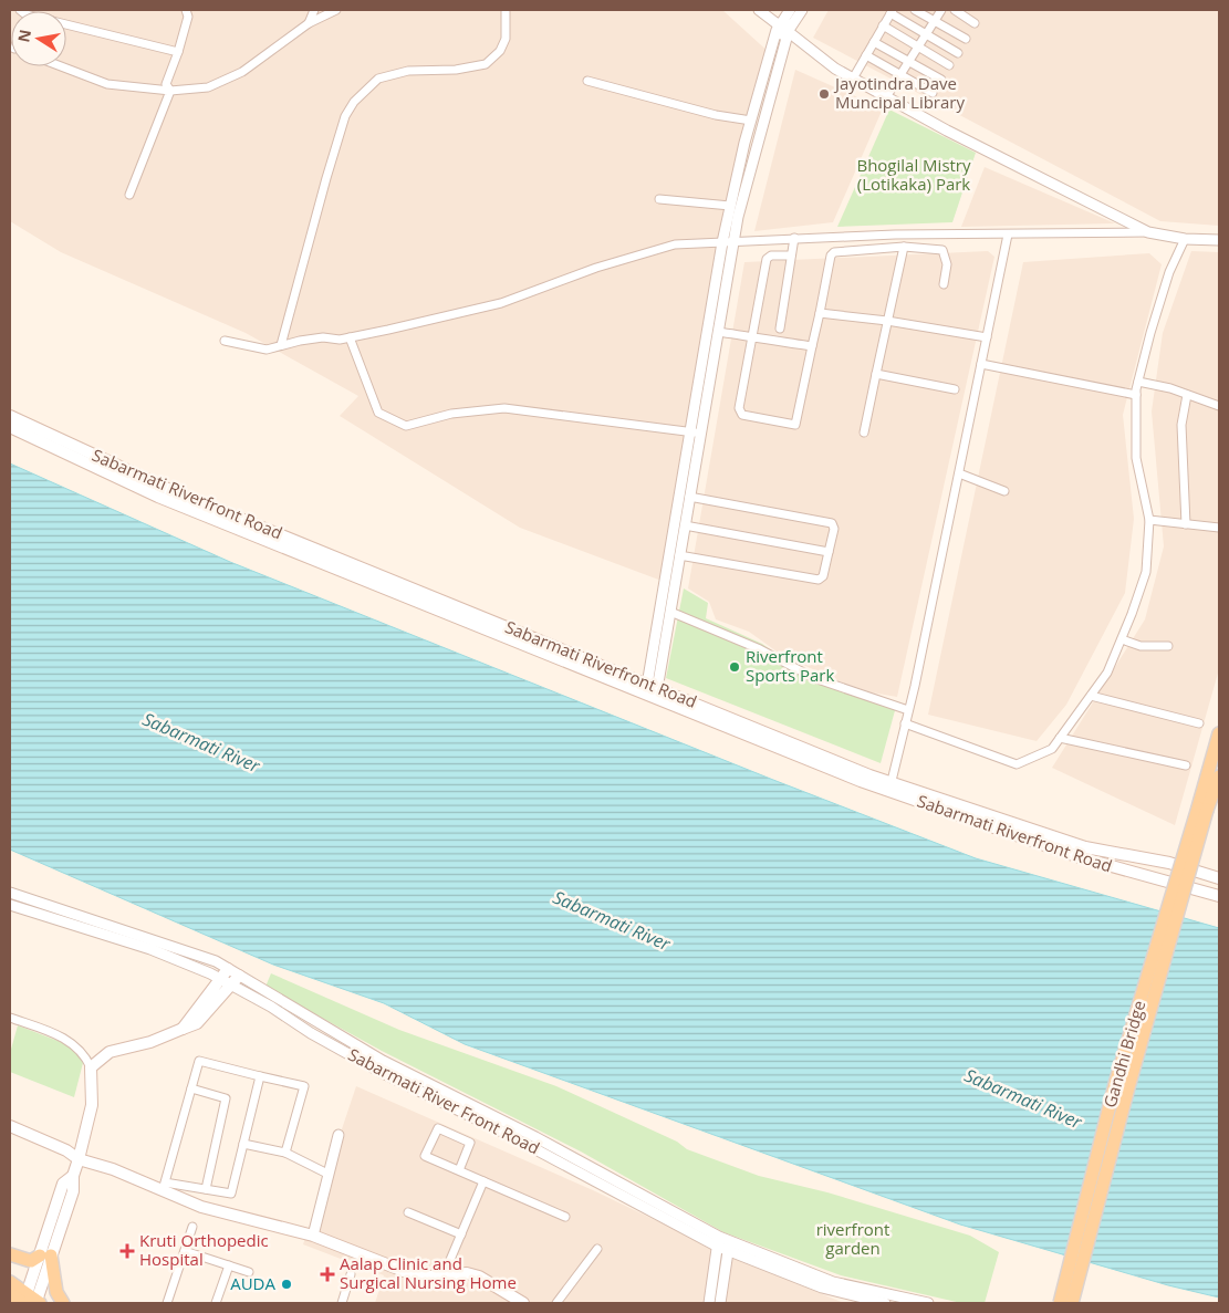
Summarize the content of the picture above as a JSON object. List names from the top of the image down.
{
  "streets": {
    "main road": ["Sabarmati Riverfront Road", "Gandhi Bridge"]
  },
  "water": ["Sabarmati River"],
  "parks": ["Bhogilal Mistry (Lotikaka) Park", "riverfront garden"],
  "places": {
    "other": ["Jayotindra Dave Muncipal Library", "Riverfront Sports Park", "AUDA"],
    "health": ["Kruti Orthopedic Hospital", "Aalap Clinic and Surgical Nursing Home"]
  },
  "north": "left"
}
